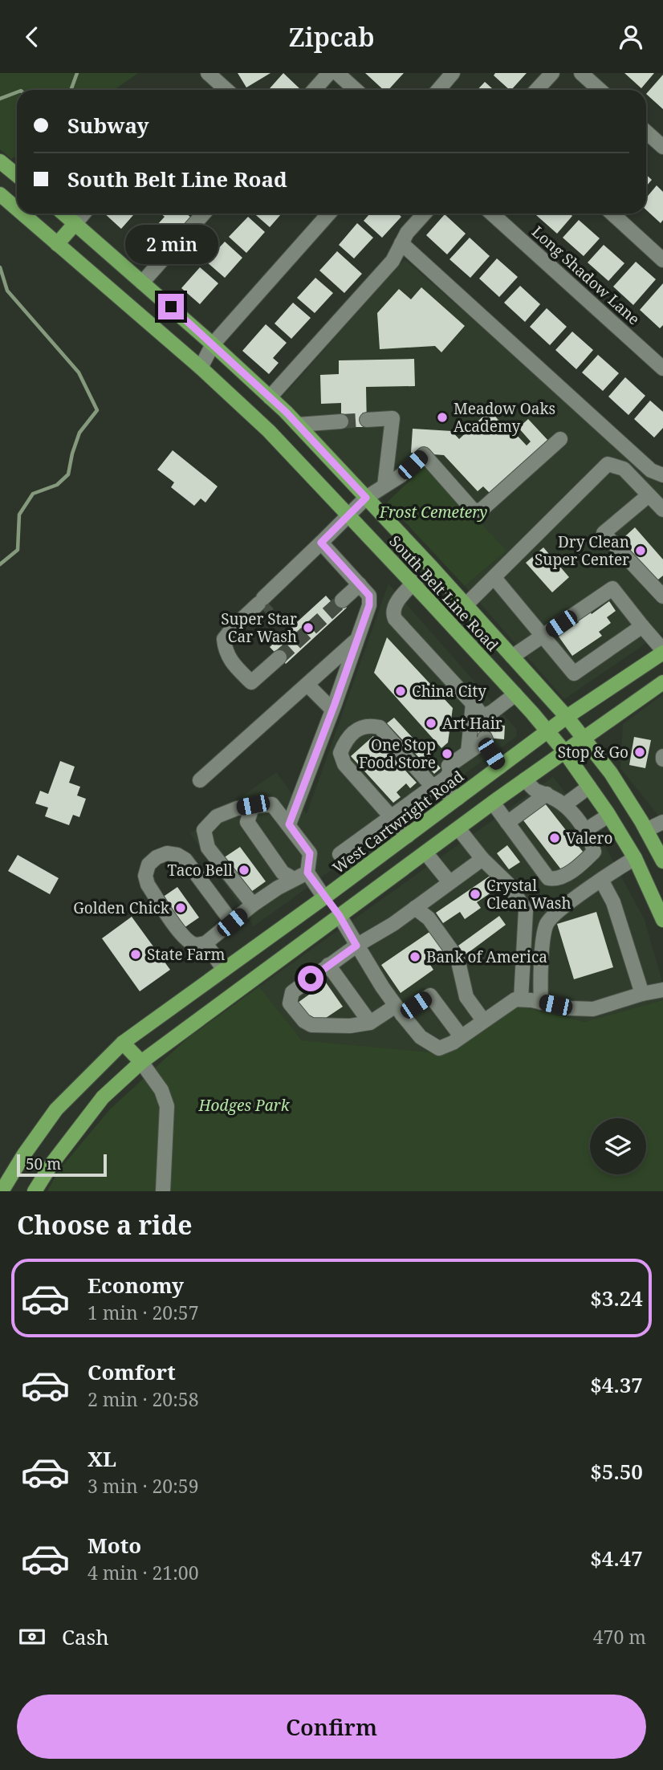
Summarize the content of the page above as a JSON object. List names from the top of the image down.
{
  "streets": {
    "main road": ["South Belt Line Road", "West Cartwright Road"],
    "street": ["Long Shadow Lane"]
  },
  "crossings": [
    ["South Belt Line Road", "West Cartwright Road"]
  ],
  "parks": ["Frost Cemetery", "Hodges Park"],
  "places": [
    "Meadow Oaks Academy",
    "Dry Clean Super Center",
    "Super Star Car Wash",
    "China City",
    "Art Hair",
    "Stop & Go",
    "One Stop Food Store",
    "Valero",
    "Taco Bell",
    "Crystal Clean Wash",
    "Golden Chick",
    "State Farm",
    "Bank of America"
  ],
  "scale_bar": "50 m",
  "page": {
    "header": "Zipcab",
    "banner": ["Subway", "South Belt Line Road"],
    "bubble": "2 min",
    "scale": "50 m",
    "heading": "Choose a ride",
    "list": [
      {
        "name": "Economy",
        "note": "1 min · 20:57",
        "value": "$3.24"
      },
      {
        "name": "Comfort",
        "note": "2 min · 20:58",
        "value": "$4.37"
      },
      {
        "name": "XL",
        "note": "3 min · 20:59",
        "value": "$5.50"
      },
      {
        "name": "Moto",
        "note": "4 min · 21:00",
        "value": "$4.47"
      }
    ],
    "pay": ["Cash", "470 m"],
    "buttons": "Confirm"
  }
}
